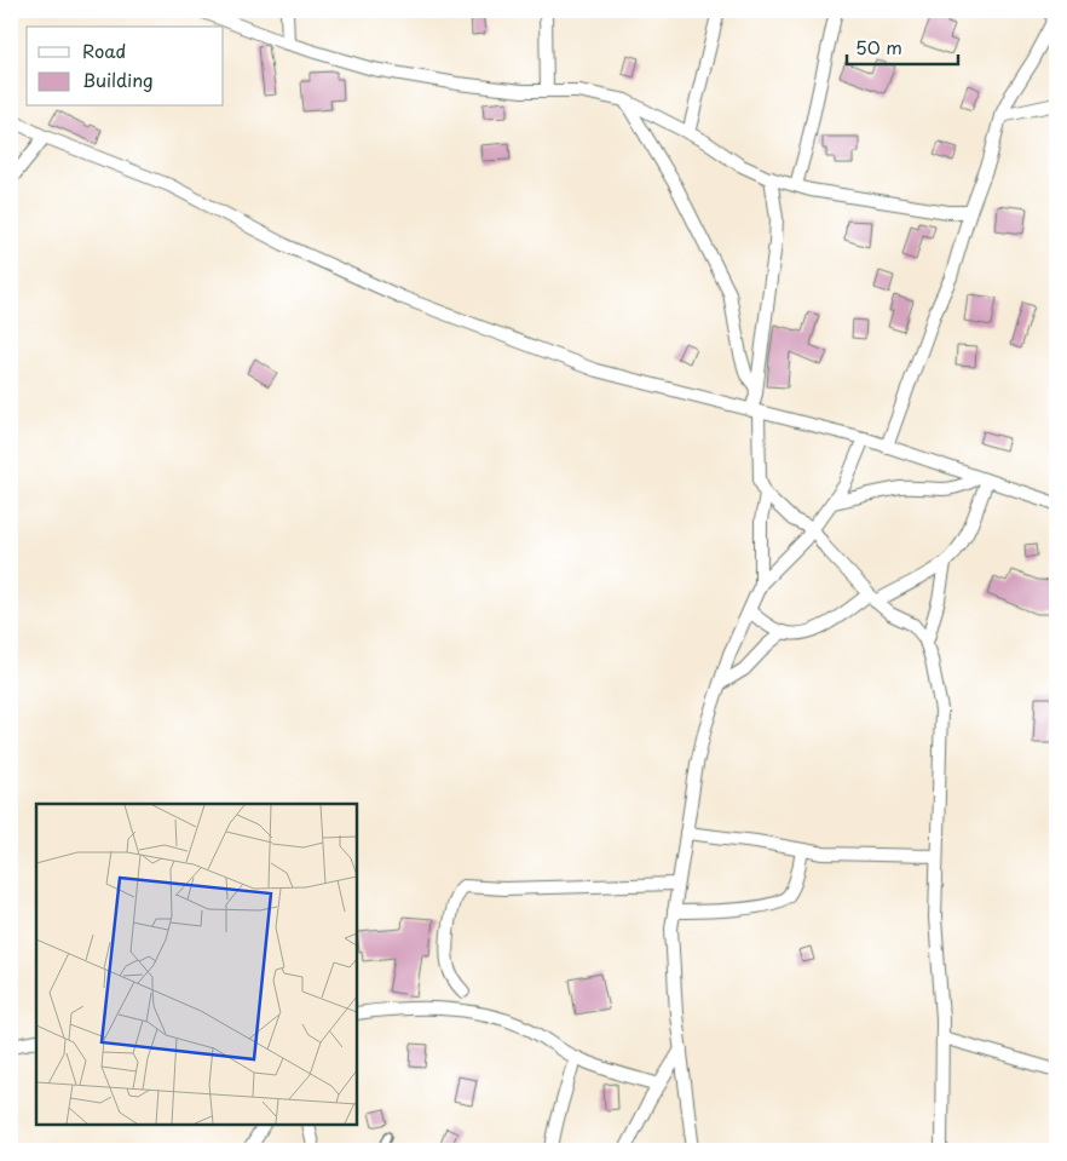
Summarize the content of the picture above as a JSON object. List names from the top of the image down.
{
  "legend": ["Road", "Building"],
  "scale_bar": "50 m"
}
